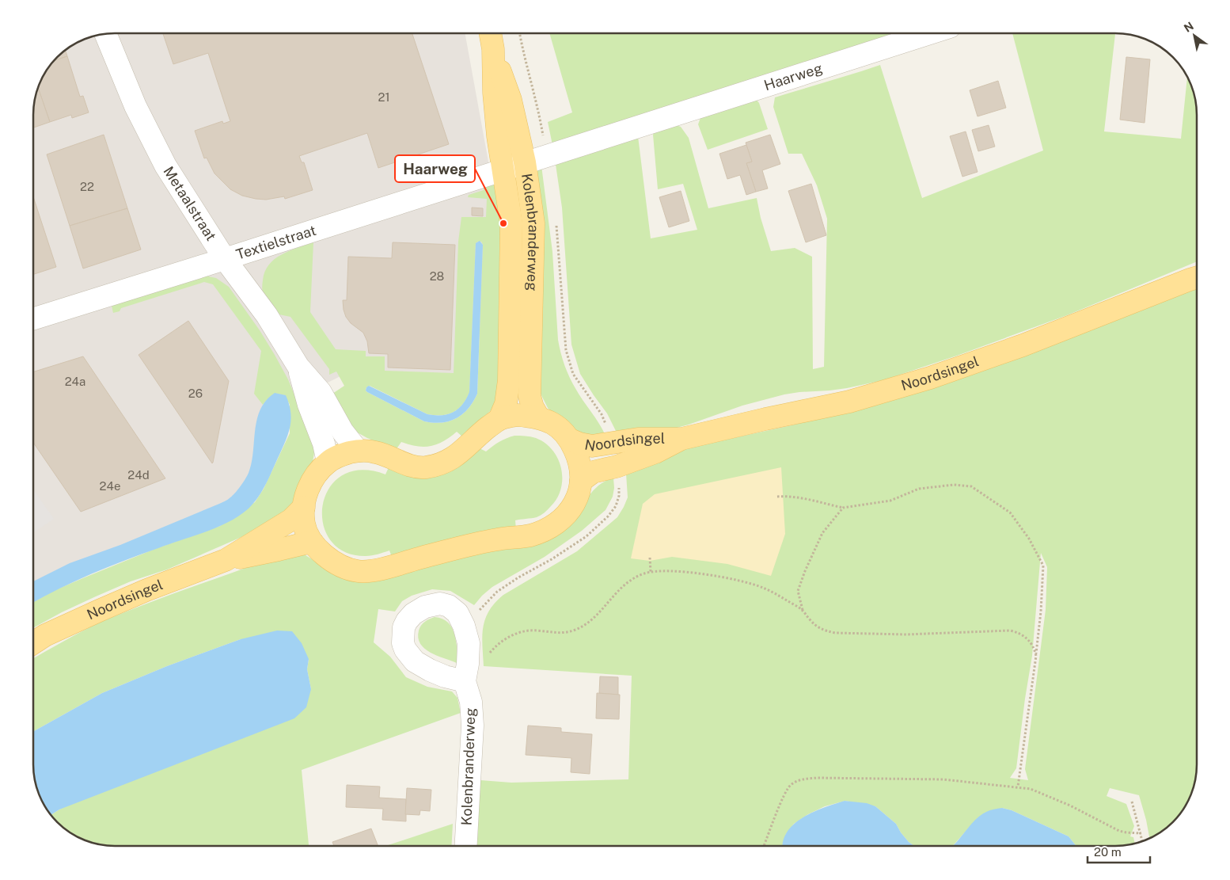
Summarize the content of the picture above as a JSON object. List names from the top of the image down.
{
  "streets": {
    "main road": ["Kolenbranderweg", "Noordsingel"],
    "street": ["Haarweg", "Metaalstraat", "Textielstraat"]
  },
  "crossings": [
    ["Haarweg", "Kolenbranderweg"],
    ["Haarweg", "Textielstraat"],
    ["Metaalstraat", "Textielstraat"],
    ["Kolenbranderweg", "Textielstraat"]
  ],
  "places": ["Haarweg"],
  "house_numbers": [
    "21",
    "22",
    "28",
    "24a",
    "26",
    "24d",
    "24e"
  ],
  "scale_bar": "20 m",
  "north": "top left"
}
